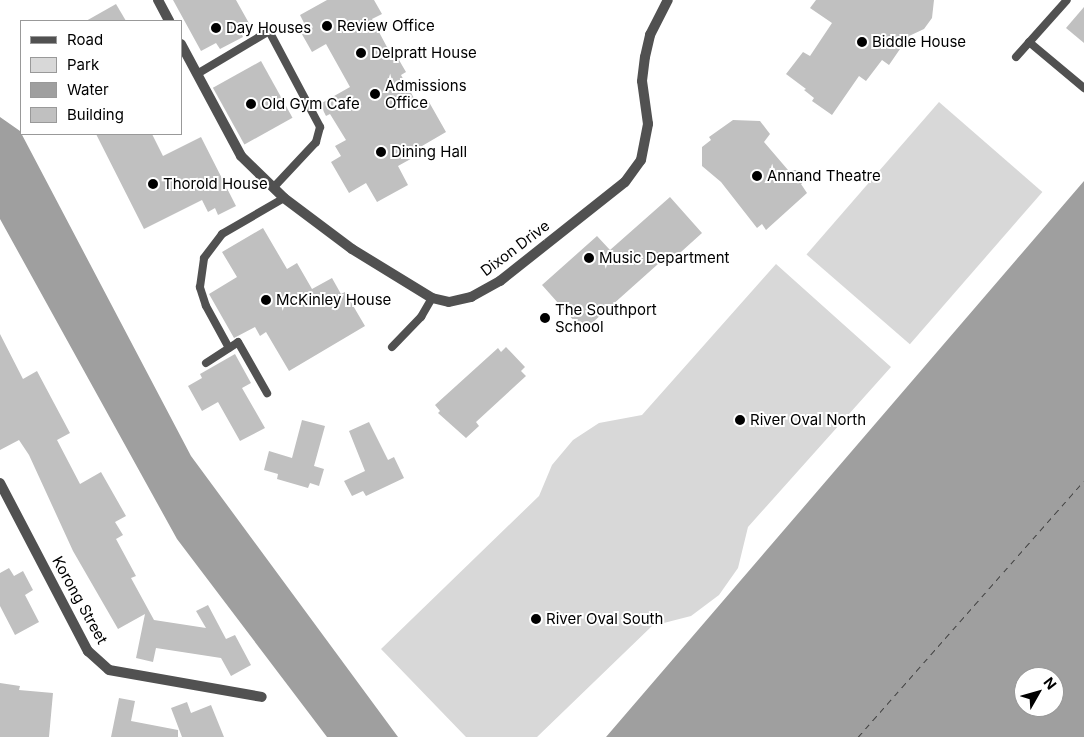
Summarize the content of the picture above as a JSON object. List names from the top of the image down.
{
  "streets": {
    "street": ["Dixon Drive", "Korong Street"]
  },
  "places": [
    "Review Office",
    "Day Houses",
    "Biddle House",
    "Delpratt House",
    "Admissions Office",
    "Old Gym Cafe",
    "Dining Hall",
    "Annand Theatre",
    "Thorold House",
    "Music Department",
    "McKinley House",
    "The Southport School",
    "River Oval North",
    "River Oval South"
  ],
  "legend": [
    "Road",
    "Park",
    "Water",
    "Building"
  ],
  "north": "top right"
}
